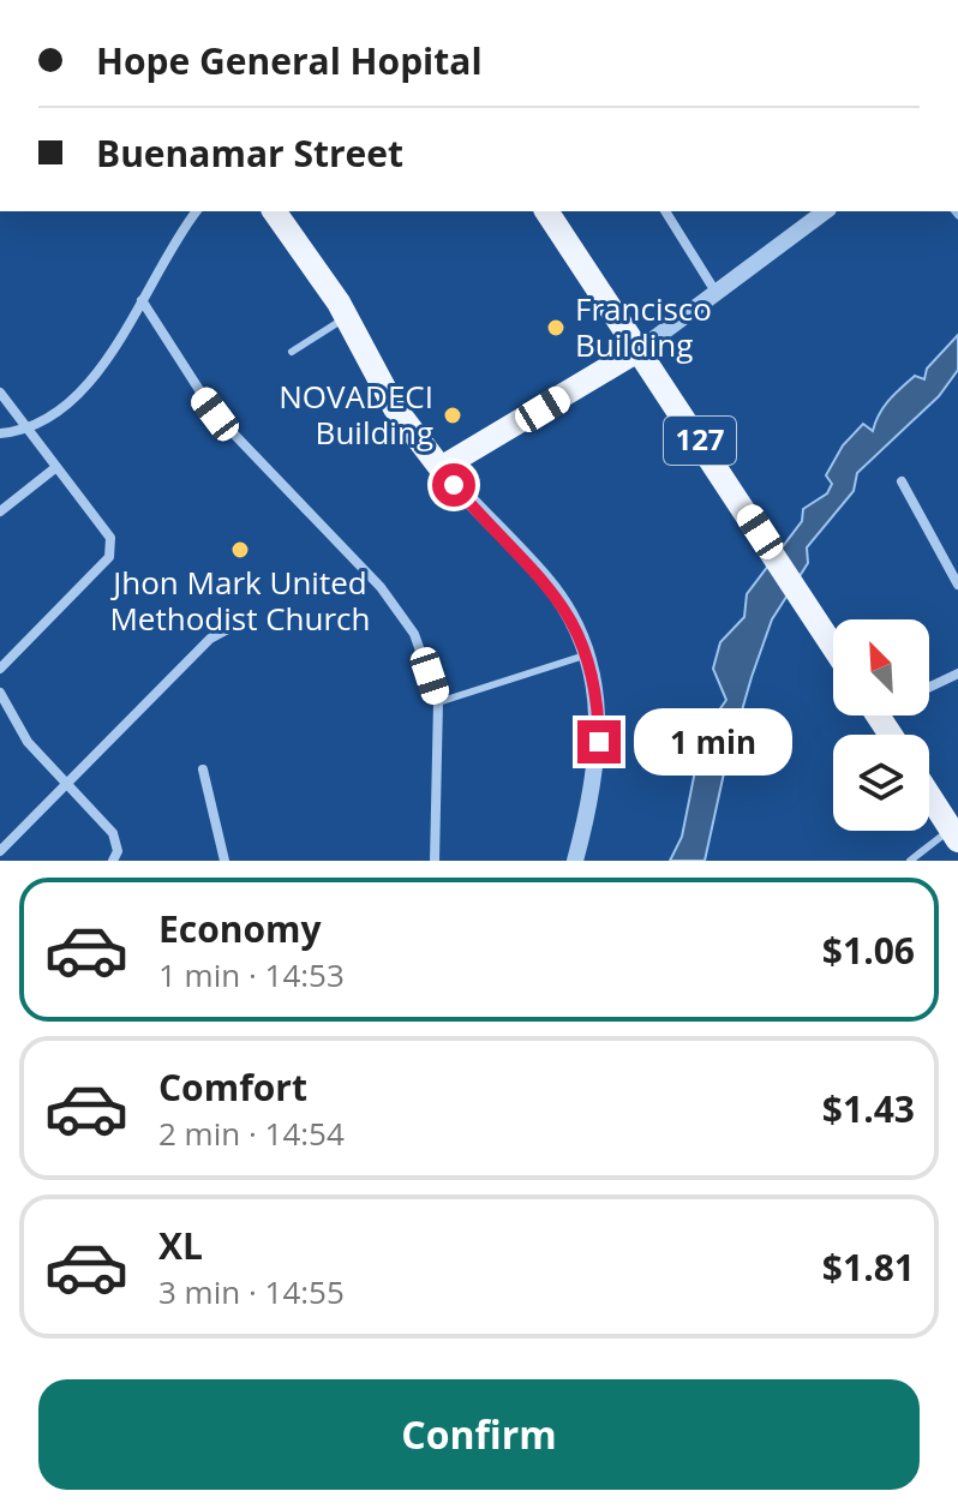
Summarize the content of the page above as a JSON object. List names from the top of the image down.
{
  "streets": {
    "main road": ["127"]
  },
  "places": ["Francisco Building", "NOVADECI Building", "Jhon Mark United Methodist Church"],
  "north": "top left",
  "page": {
    "banner": ["Hope General Hopital", "Buenamar Street"],
    "bubble": "1 min",
    "list": [
      {
        "name": "Economy",
        "note": "1 min · 14:53",
        "value": "$1.06"
      },
      {
        "name": "Comfort",
        "note": "2 min · 14:54",
        "value": "$1.43"
      },
      {
        "name": "XL",
        "note": "3 min · 14:55",
        "value": "$1.81"
      }
    ],
    "buttons": "Confirm"
  }
}
